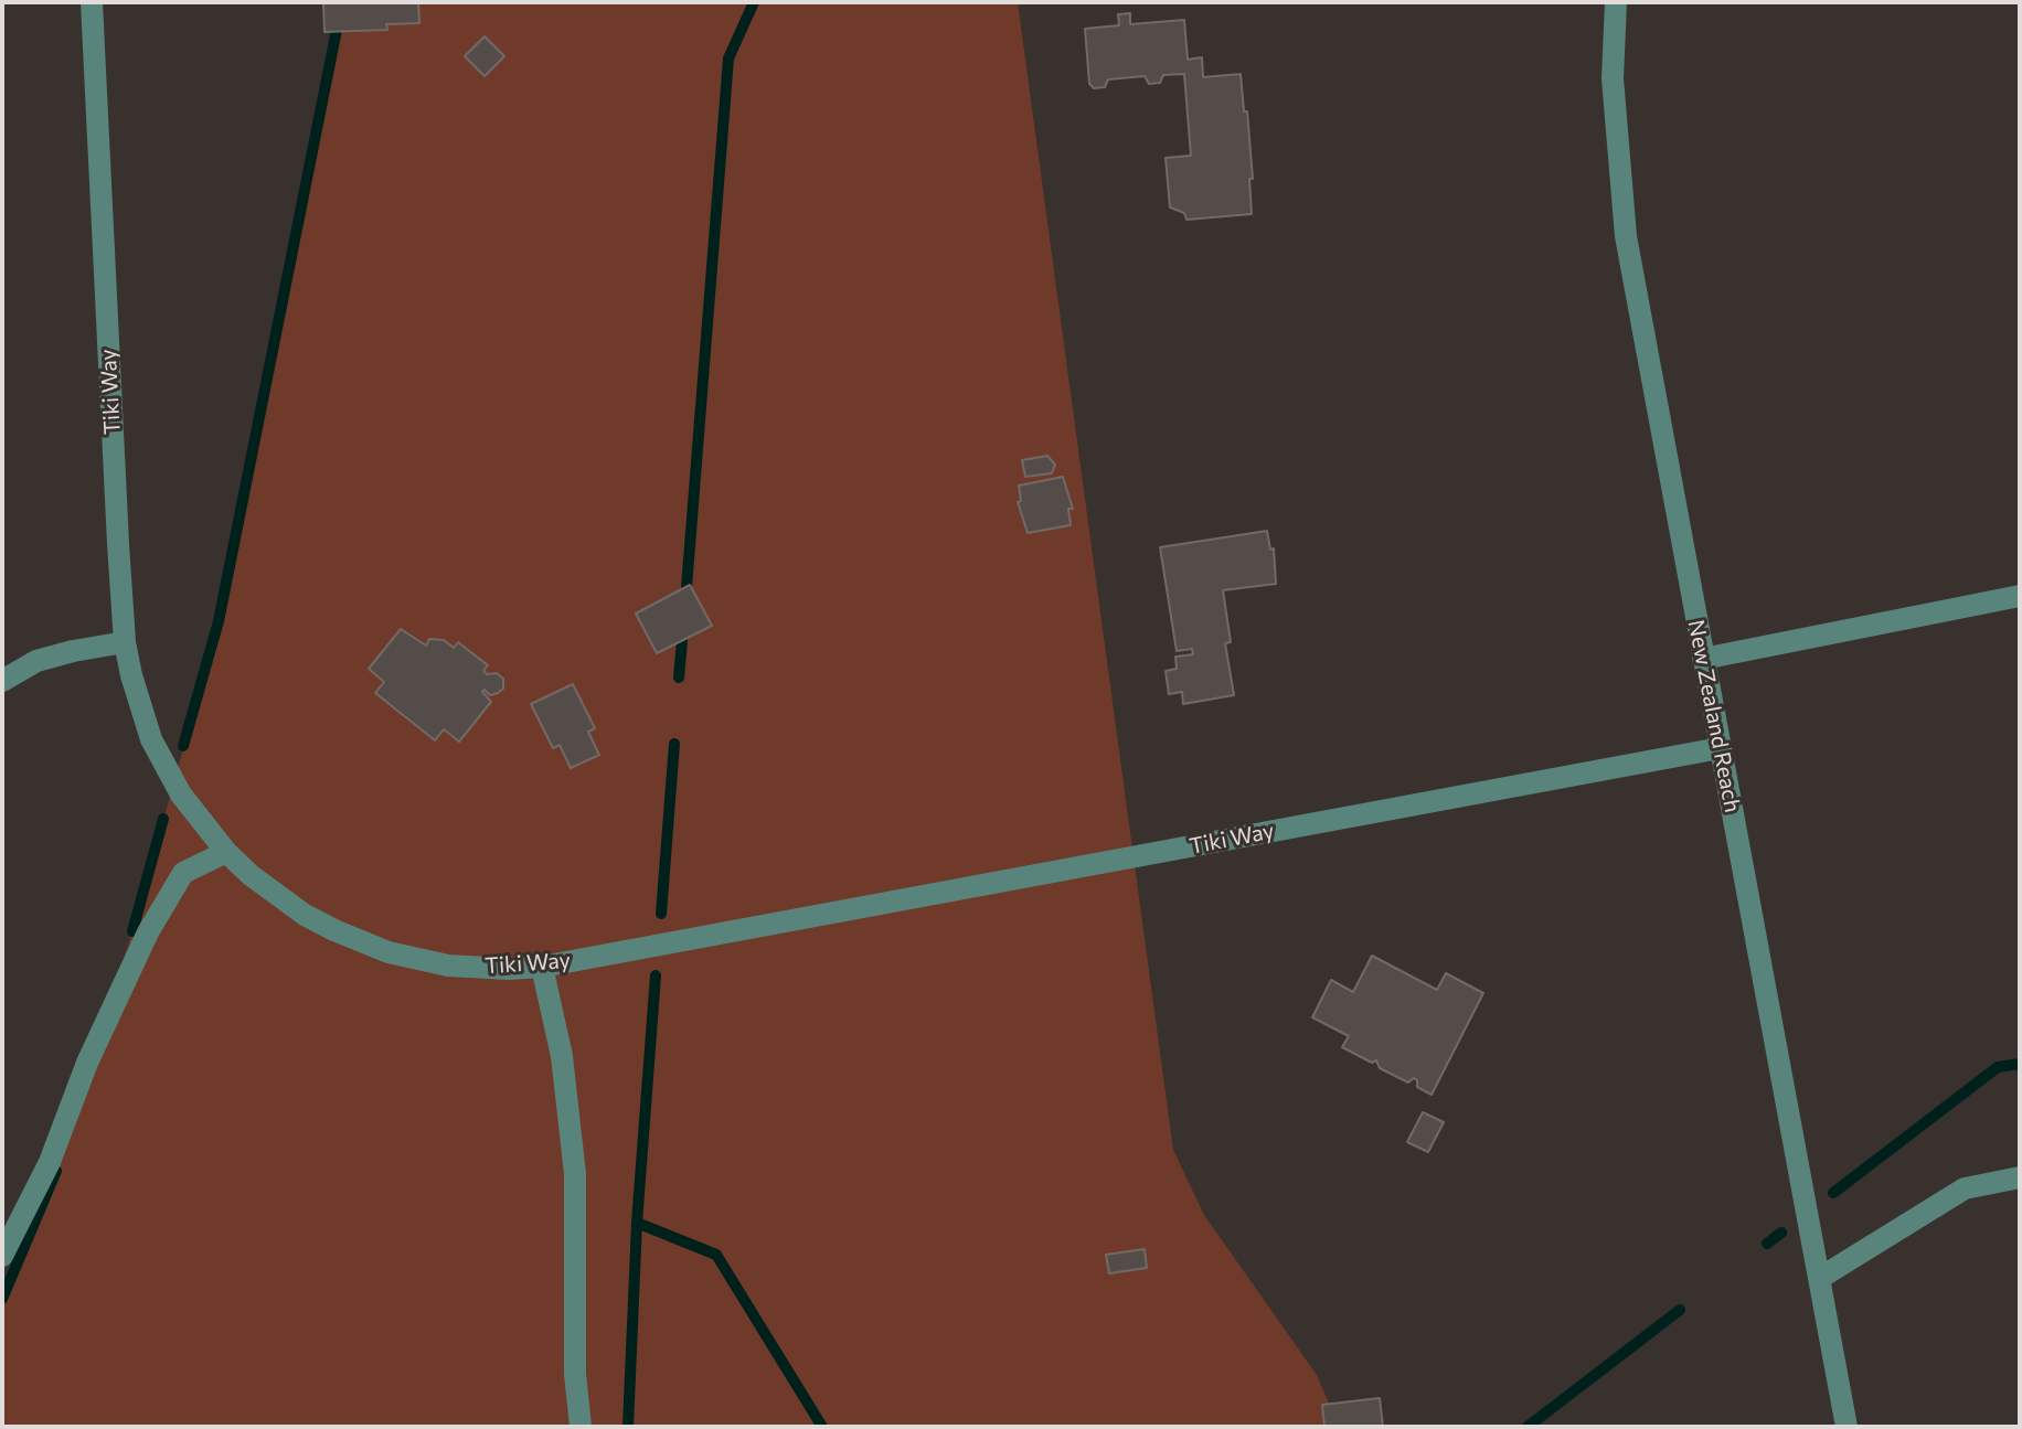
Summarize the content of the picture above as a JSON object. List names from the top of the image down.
{
  "streets": {
    "street": ["Tiki Way", "New Zealand Reach"]
  },
  "crossings": [
    ["Tiki Way", "New Zealand Reach"]
  ]
}
